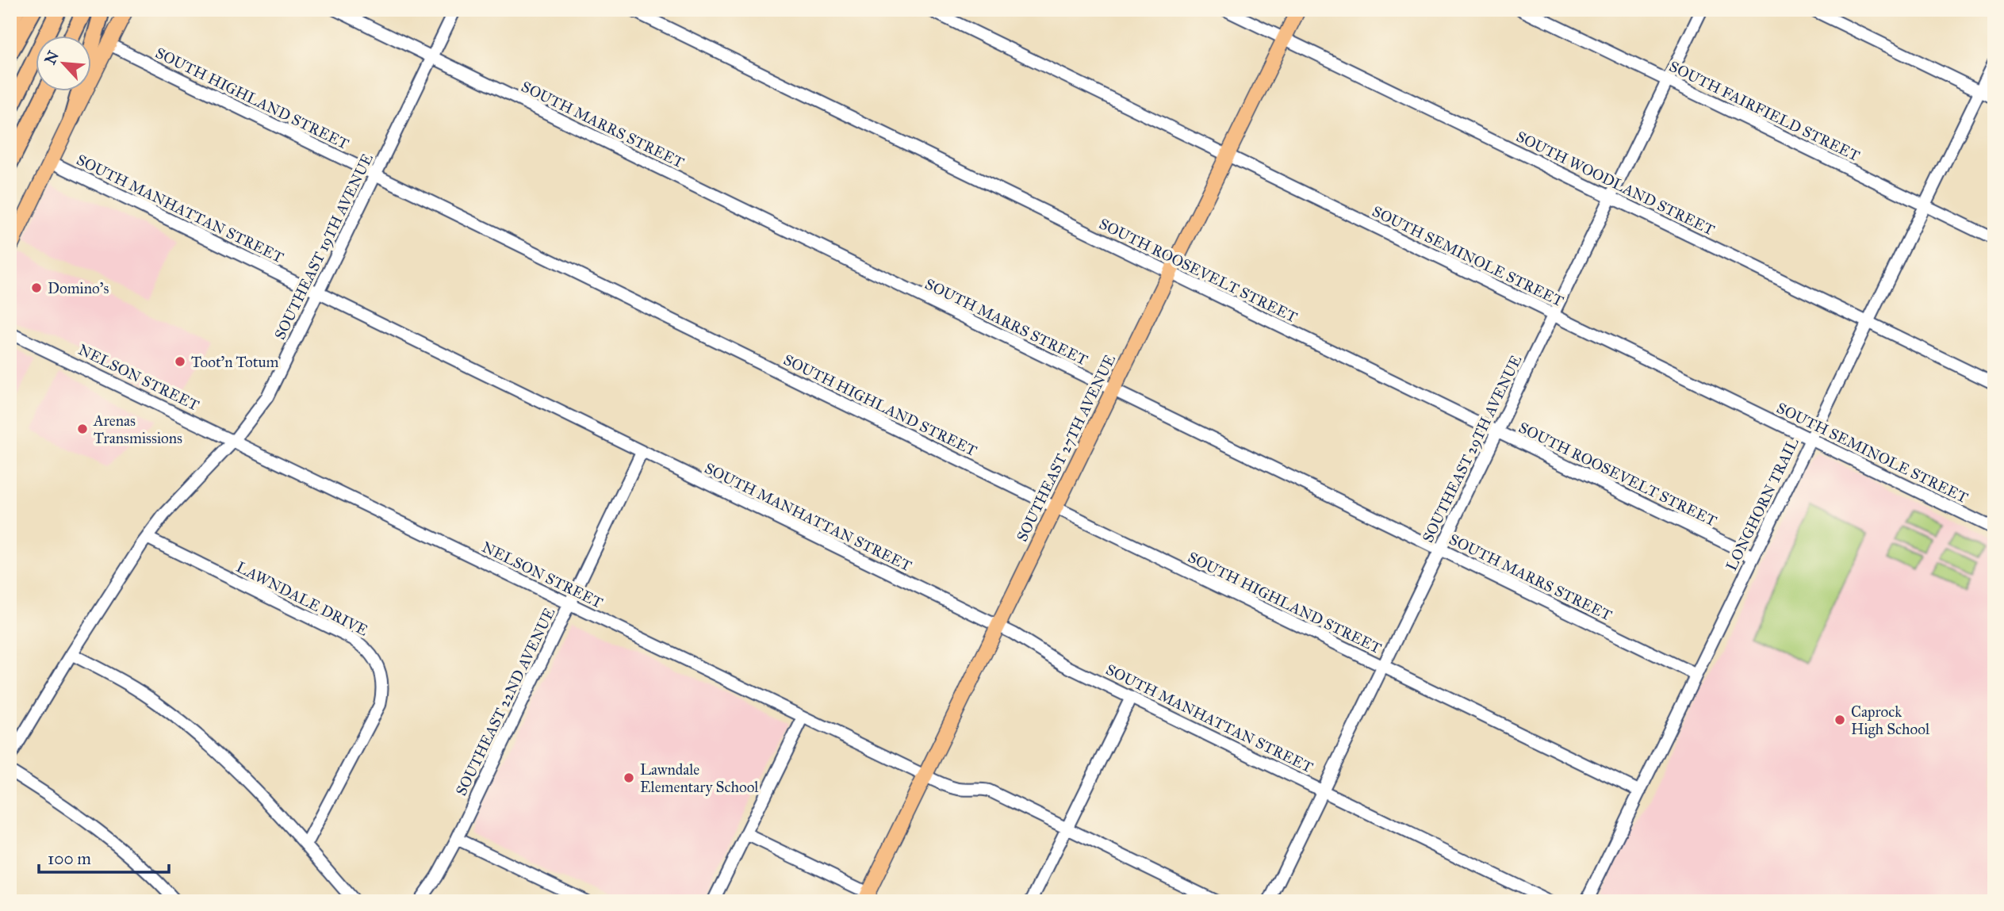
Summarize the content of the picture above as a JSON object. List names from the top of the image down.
{
  "streets": {
    "main road": ["SOUTHEAST 27TH AVENUE"],
    "street": [
      "SOUTH HIGHLAND STREET",
      "SOUTH FAIRFIELD STREET",
      "SOUTH MARRS STREET",
      "SOUTH WOODLAND STREET",
      "SOUTH MANHATTAN STREET",
      "SOUTHEAST 19TH AVENUE",
      "SOUTH SEMINOLE STREET",
      "SOUTH ROOSEVELT STREET",
      "NELSON STREET",
      "SOUTHEAST 29TH AVENUE",
      "LONGHORN TRAIL",
      "LAWNDALE DRIVE",
      "SOUTHEAST 22ND AVENUE"
    ]
  },
  "crossings": [
    ["SOUTH HIGHLAND STREET", "SOUTHEAST 19TH AVENUE"],
    ["SOUTH HIGHLAND STREET", "SOUTHEAST 27TH AVENUE"],
    ["SOUTH HIGHLAND STREET", "SOUTHEAST 29TH AVENUE"],
    ["SOUTH HIGHLAND STREET", "LONGHORN TRAIL"],
    ["SOUTH FAIRFIELD STREET", "SOUTHEAST 29TH AVENUE"],
    ["SOUTH FAIRFIELD STREET", "LONGHORN TRAIL"],
    ["SOUTH MARRS STREET", "SOUTHEAST 19TH AVENUE"],
    ["SOUTH MARRS STREET", "SOUTHEAST 27TH AVENUE"],
    ["SOUTH MARRS STREET", "SOUTHEAST 29TH AVENUE"],
    ["SOUTH MARRS STREET", "LONGHORN TRAIL"],
    ["SOUTH WOODLAND STREET", "SOUTHEAST 27TH AVENUE"],
    ["SOUTH WOODLAND STREET", "SOUTHEAST 29TH AVENUE"],
    ["SOUTH WOODLAND STREET", "LONGHORN TRAIL"],
    ["SOUTH MANHATTAN STREET", "SOUTHEAST 19TH AVENUE"],
    ["SOUTH MANHATTAN STREET", "SOUTHEAST 27TH AVENUE"],
    ["SOUTH MANHATTAN STREET", "SOUTHEAST 29TH AVENUE"],
    ["SOUTH MANHATTAN STREET", "SOUTHEAST 22ND AVENUE"],
    ["SOUTHEAST 19TH AVENUE", "NELSON STREET"],
    ["SOUTHEAST 19TH AVENUE", "LAWNDALE DRIVE"],
    ["SOUTH SEMINOLE STREET", "SOUTHEAST 27TH AVENUE"],
    ["SOUTH SEMINOLE STREET", "SOUTHEAST 29TH AVENUE"],
    ["SOUTH SEMINOLE STREET", "LONGHORN TRAIL"],
    ["SOUTH ROOSEVELT STREET", "SOUTHEAST 27TH AVENUE"],
    ["SOUTH ROOSEVELT STREET", "SOUTHEAST 29TH AVENUE"],
    ["SOUTH ROOSEVELT STREET", "LONGHORN TRAIL"],
    ["NELSON STREET", "SOUTHEAST 27TH AVENUE"],
    ["NELSON STREET", "SOUTHEAST 22ND AVENUE"]
  ],
  "places": [
    "Domino's",
    "Toot'n Totum",
    "Arenas Transmissions",
    "Caprock High School",
    "Lawndale Elementary School"
  ],
  "scale_bar": "100 m",
  "north": "top left"
}
